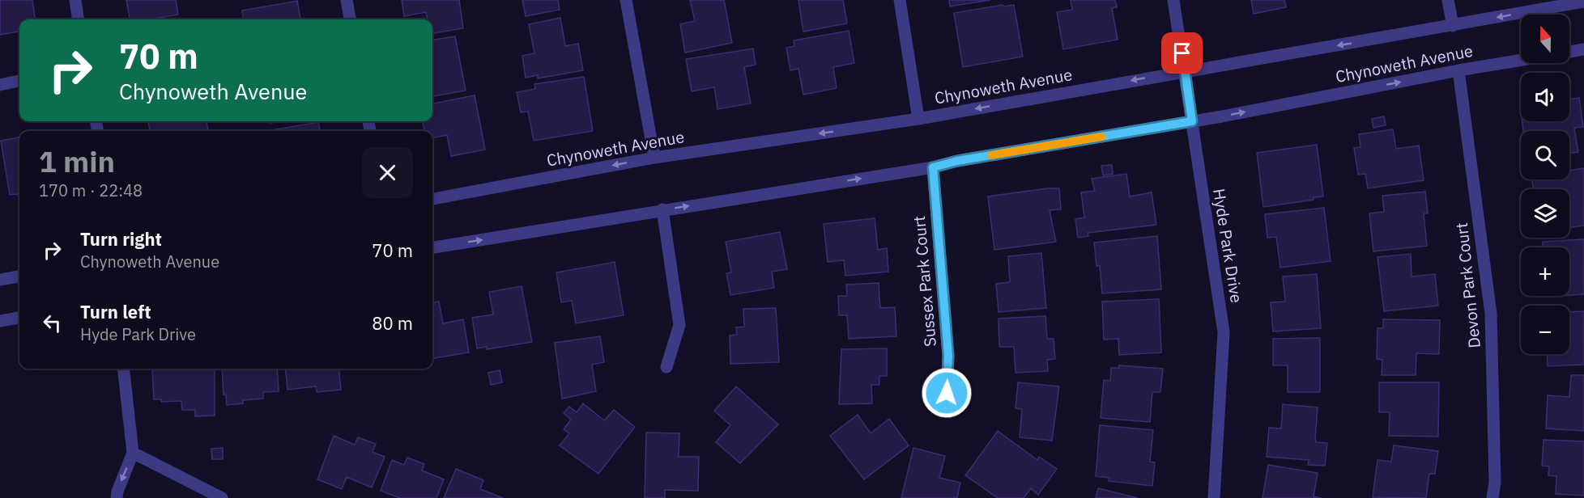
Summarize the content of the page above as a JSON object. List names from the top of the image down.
{
  "streets": {
    "street": [
      "Chynoweth Avenue",
      "Hyde Park Drive",
      "Sussex Park Court",
      "Devon Park Court"
    ]
  },
  "crossings": [
    ["Chynoweth Avenue", "Hyde Park Drive"],
    ["Chynoweth Avenue", "Sussex Park Court"],
    ["Chynoweth Avenue", "Devon Park Court"]
  ],
  "north": "top",
  "page": {
    "map_buttons": ["+", "−"],
    "turn": ["70 m", "Chynoweth Avenue"],
    "heading": ["1 min", "170 m · 22:48"],
    "list": [
      {
        "name": "Turn right",
        "note": "Chynoweth Avenue",
        "value": "70 m"
      },
      {
        "name": "Turn left",
        "note": "Hyde Park Drive",
        "value": "80 m"
      }
    ]
  }
}
